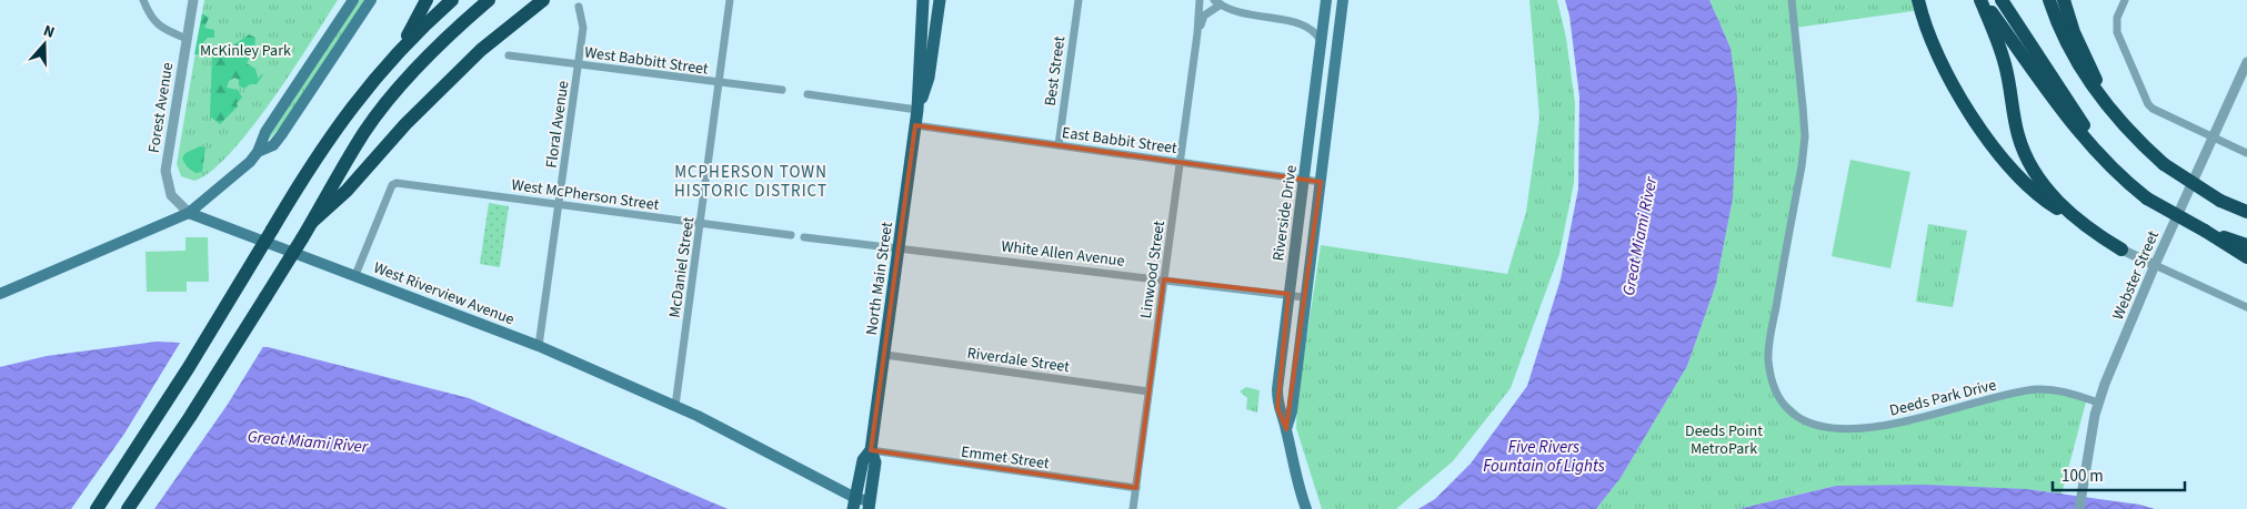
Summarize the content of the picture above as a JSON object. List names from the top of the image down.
{
  "streets": {
    "main road": ["Riverside Drive", "North Main Street", "West Riverview Avenue"],
    "street": [
      "West Babbitt Street",
      "Best Street",
      "Forest Avenue",
      "Floral Avenue",
      "East Babbit Street",
      "West McPherson Street",
      "White Allen Avenue",
      "McDaniel Street",
      "Linwood Street",
      "Webster Street",
      "Riverdale Street",
      "Deeds Park Drive",
      "Emmet Street"
    ]
  },
  "crossings": [
    ["West Babbitt Street", "Floral Avenue"],
    ["West Babbitt Street", "McDaniel Street"],
    ["Best Street", "East Babbit Street"],
    ["Forest Avenue", "West Riverview Avenue"],
    ["Floral Avenue", "West McPherson Street"],
    ["Floral Avenue", "West Riverview Avenue"],
    ["East Babbit Street", "Riverside Drive"],
    ["East Babbit Street", "Linwood Street"],
    ["East Babbit Street", "North Main Street"],
    ["West McPherson Street", "McDaniel Street"],
    ["West McPherson Street", "West Riverview Avenue"],
    ["Riverside Drive", "White Allen Avenue"],
    ["White Allen Avenue", "Linwood Street"],
    ["White Allen Avenue", "North Main Street"],
    ["McDaniel Street", "West Riverview Avenue"],
    ["Linwood Street", "Riverdale Street"],
    ["Linwood Street", "Emmet Street"],
    ["Webster Street", "Deeds Park Drive"],
    ["North Main Street", "West Riverview Avenue"],
    ["North Main Street", "Riverdale Street"],
    ["North Main Street", "Emmet Street"]
  ],
  "districts": ["MCPHERSON TOWN HISTORIC DISTRICT"],
  "water": ["Great Miami River", "Five Rivers Fountain of Lights"],
  "parks": ["McKinley Park", "Deeds Point MetroPark"],
  "scale_bar": "100 m",
  "north": "top"
}
